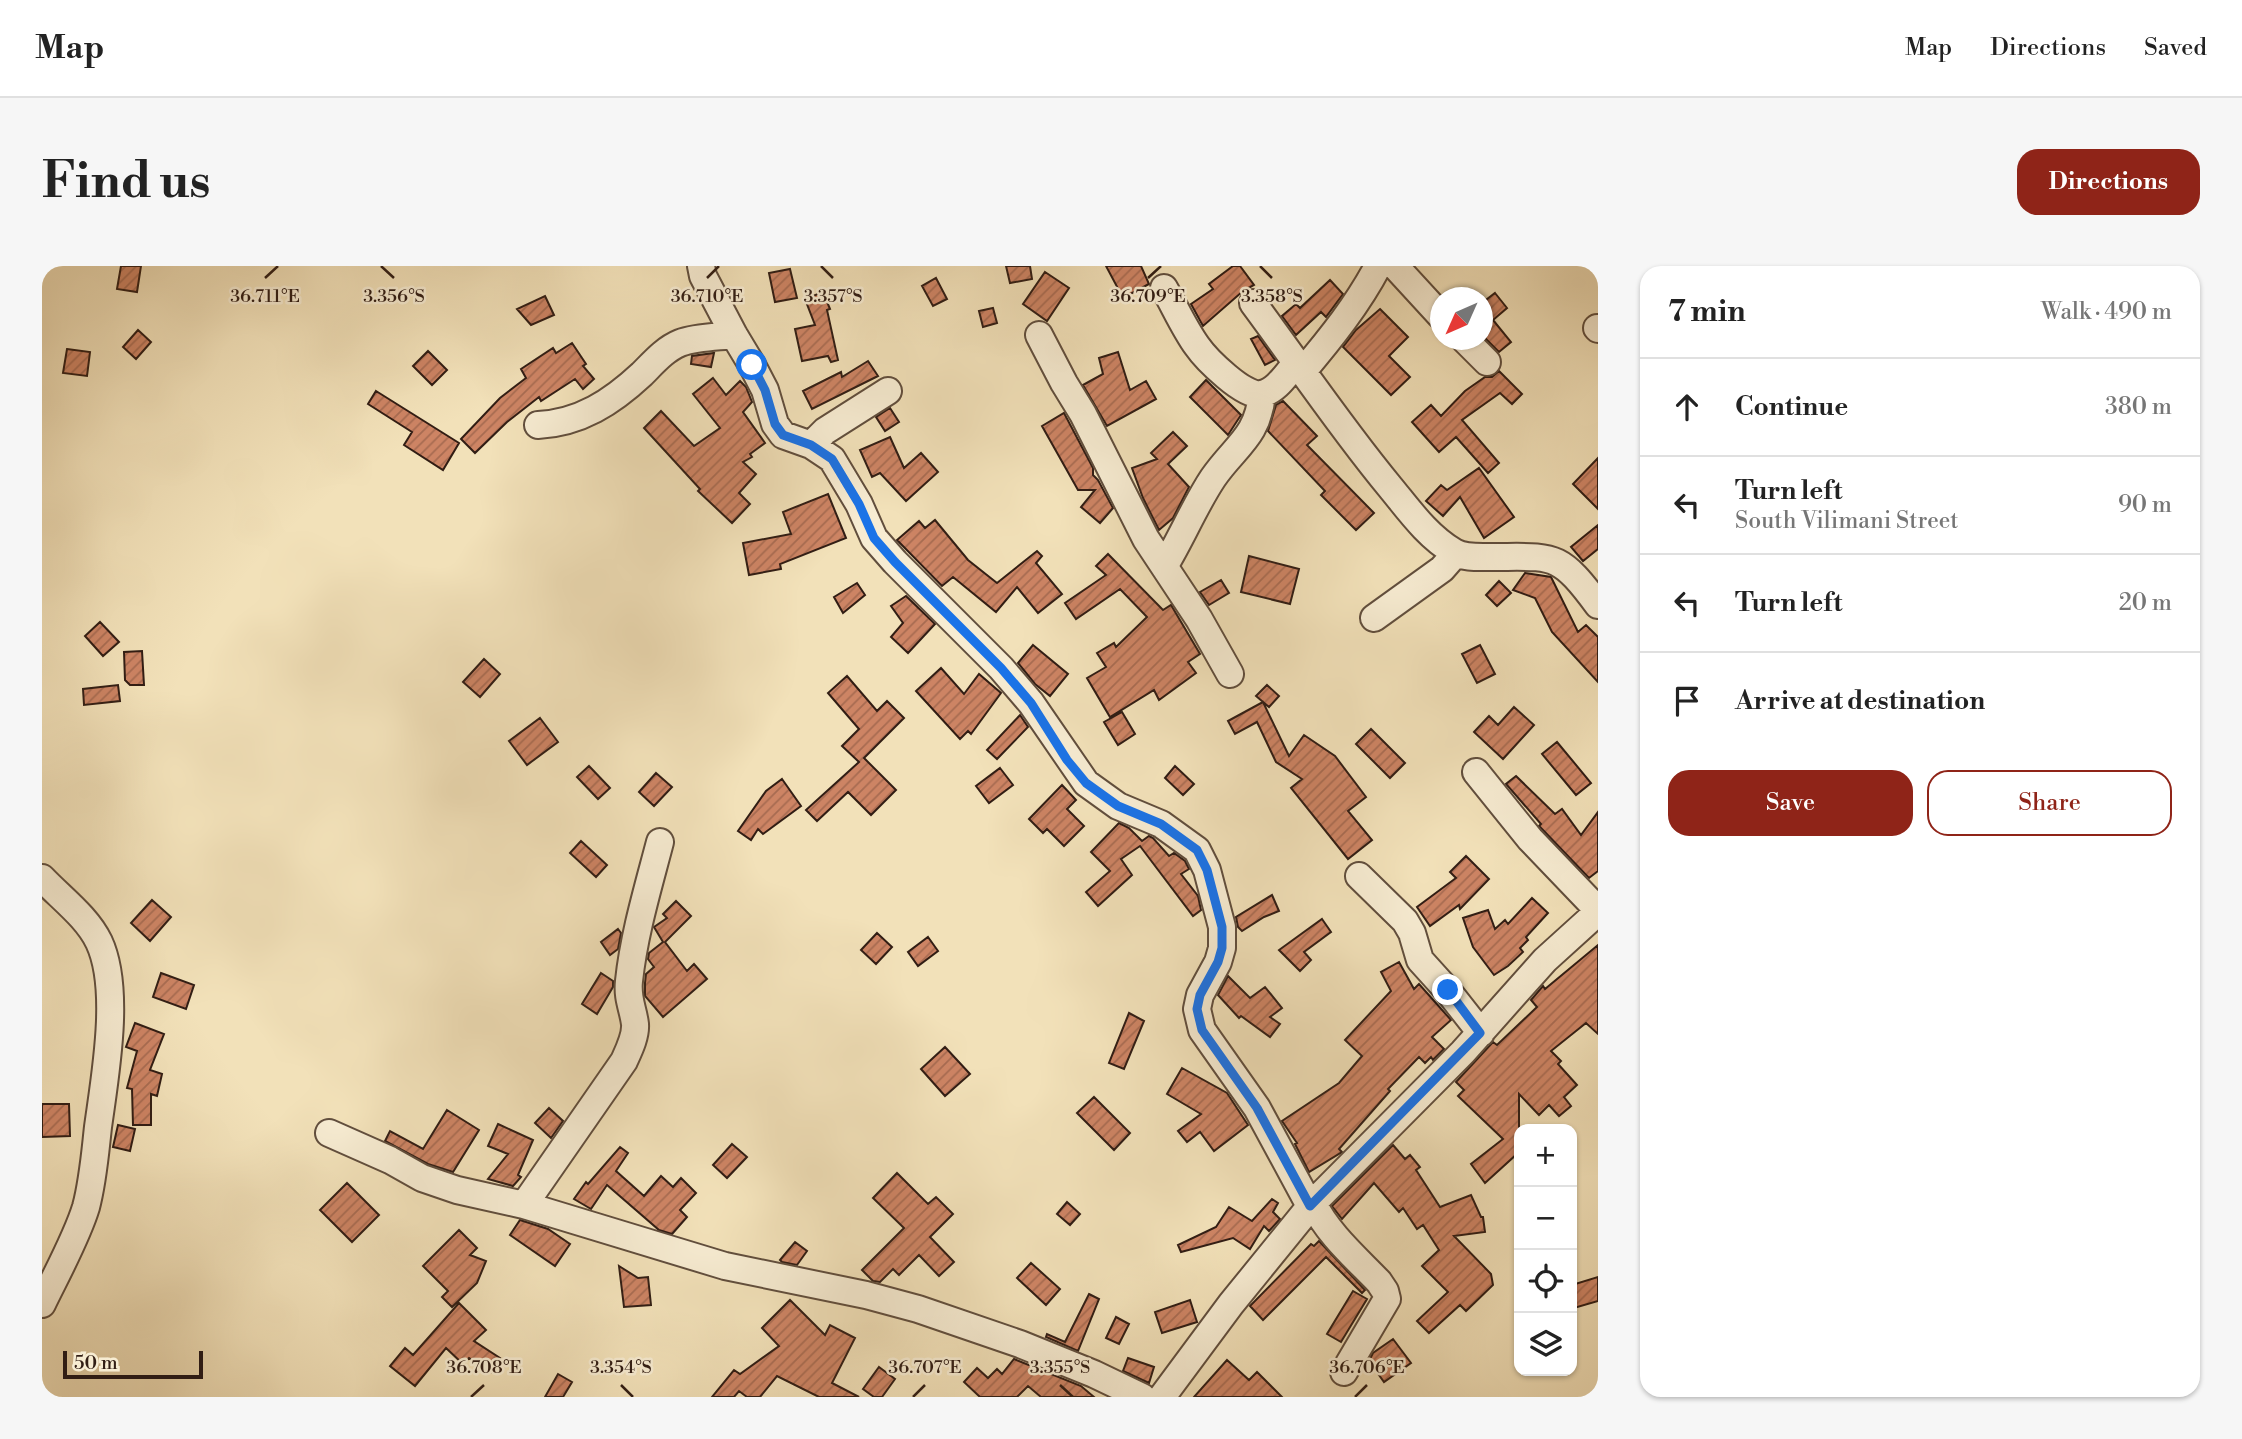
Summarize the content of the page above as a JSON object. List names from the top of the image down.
{
  "scale_bar": "50 m",
  "north": "bottom left",
  "page": {
    "header": "Map",
    "nav": ["Map", "Directions", "Saved"],
    "buttons": [
      "Directions",
      ["Save", "Share"]
    ],
    "title": "Find us",
    "heading": ["7 min", "Walk · 490 m"],
    "list": [
      ["Continue", "380 m"],
      ["Turn left", "South Vilimani Street", "90 m"],
      ["Turn left", "20 m"],
      "Arrive at destination"
    ],
    "map_buttons": ["+", "−"],
    "scale": "50 m"
  },
  "coordinates": [
    "36.711°E",
    "3.356°S",
    "36.710°E",
    "3.357°S",
    "36.709°E",
    "3.358°S",
    "36.708°E",
    "3.354°S",
    "36.707°E",
    "3.355°S",
    "36.706°E"
  ]
}
